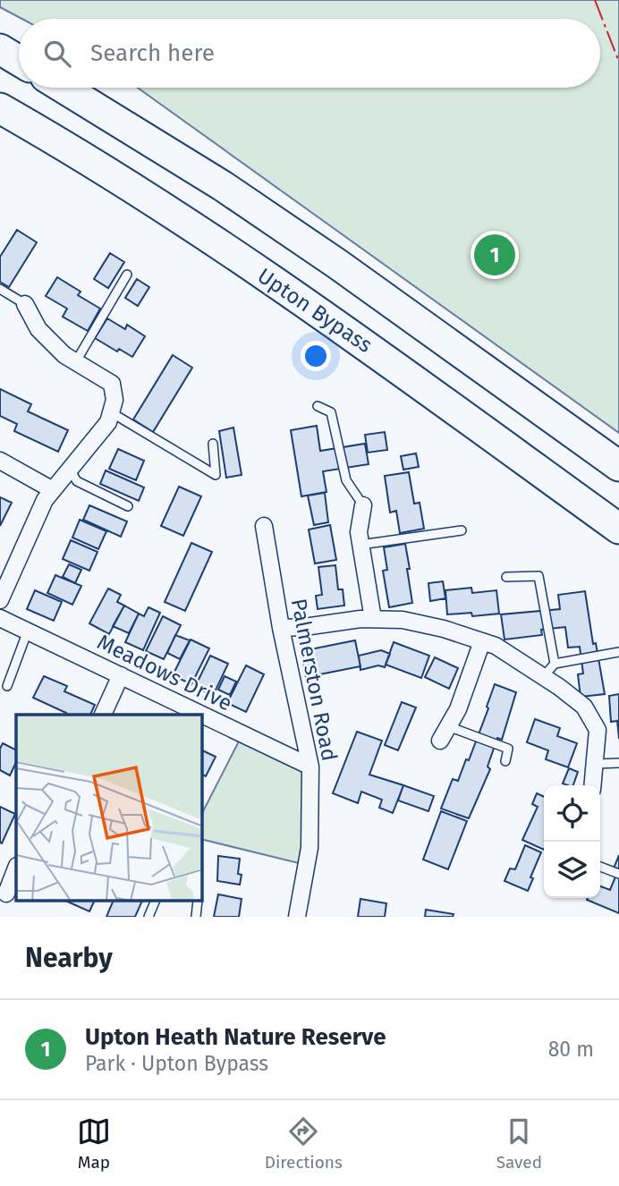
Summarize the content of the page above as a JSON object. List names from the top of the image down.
{
  "streets": {
    "highway": ["Upton Bypass"],
    "street": ["Meadows Drive", "Palmerston Road"]
  },
  "crossings": [
    ["Meadows Drive", "Palmerston Road"]
  ],
  "page": {
    "search": "Search here",
    "pins": "1",
    "heading": "Nearby",
    "list": [
      {
        "mark": "1",
        "name": "Upton Heath Nature Reserve",
        "note": "Park · Upton Bypass",
        "value": "80 m"
      }
    ],
    "nav": ["Map", "Directions", "Saved"]
  }
}
